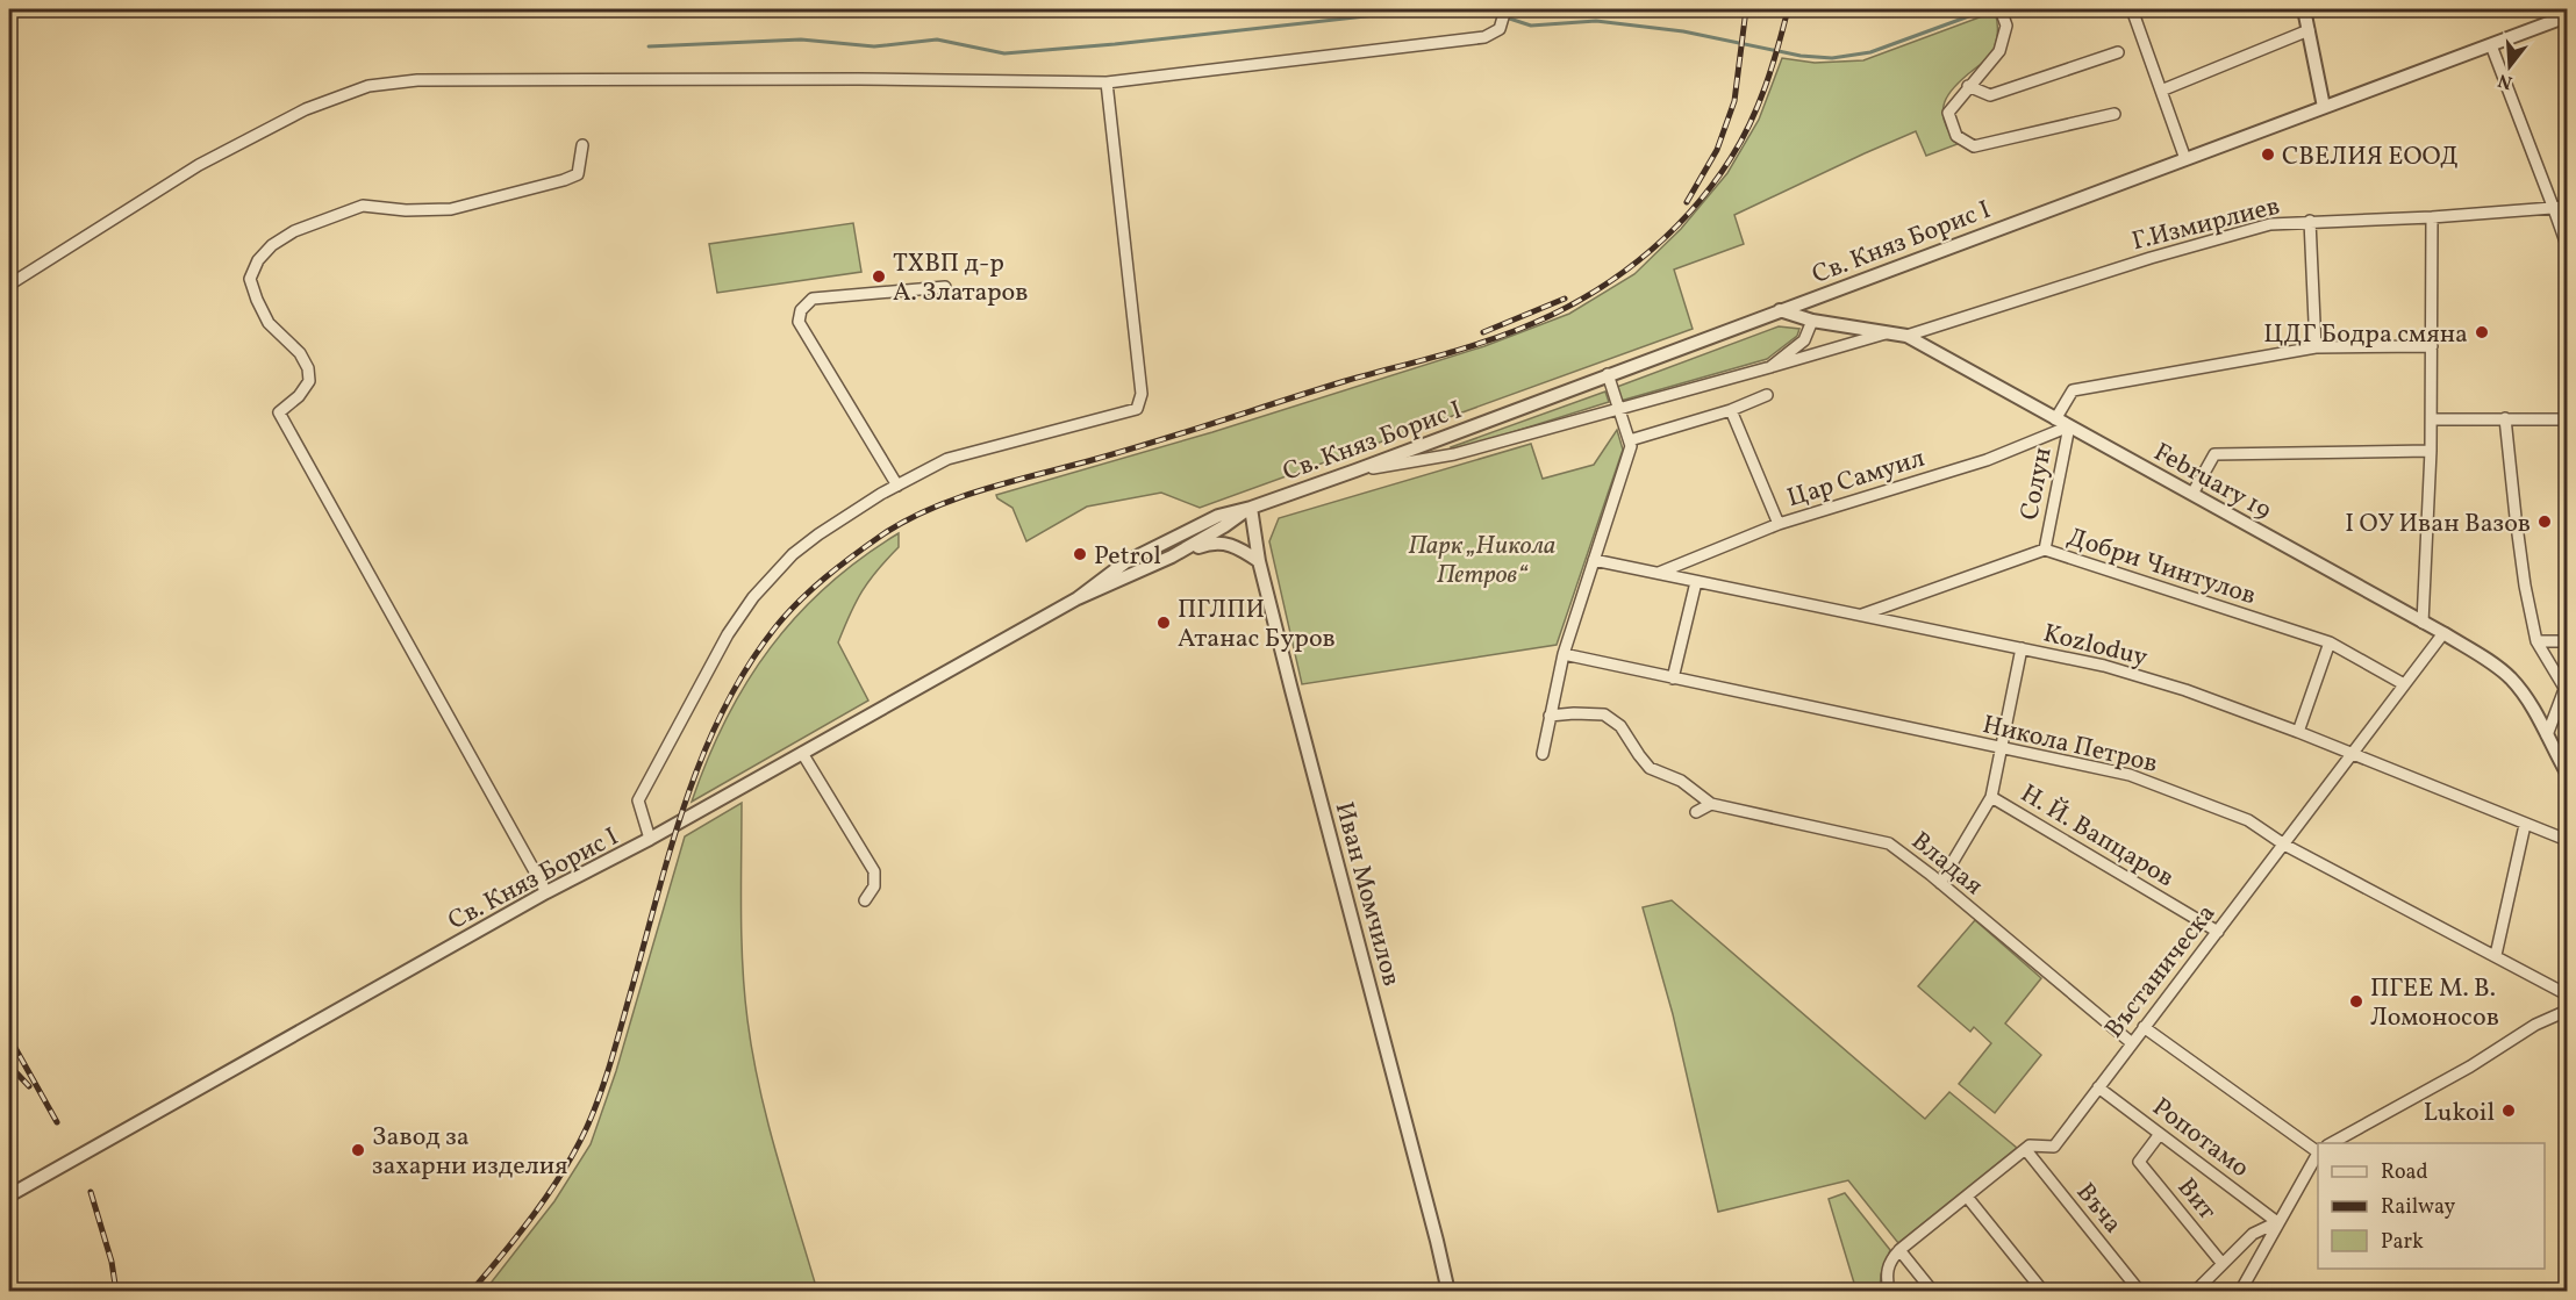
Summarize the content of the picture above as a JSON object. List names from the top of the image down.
{
  "streets": {
    "street": [
      "Г.Измирлиев",
      "Св. Княз Борис I",
      "Цар Самуил",
      "February 19",
      "Солун",
      "Добри Чинтулов",
      "Kozloduy",
      "Никола Петров",
      "Н. Й. Вапцаров",
      "Владая",
      "Иван Момчилов",
      "Въстаническа",
      "Ропотамо",
      "Вит",
      "Въча"
    ]
  },
  "crossings": [
    ["Г.Измирлиев", "February 19"],
    ["Св. Княз Борис I", "February 19"],
    ["Св. Княз Борис I", "Иван Момчилов"],
    ["Цар Самуил", "February 19"],
    ["Цар Самуил", "Солун"],
    ["Цар Самуил", "Kozloduy"],
    ["February 19", "Солун"],
    ["February 19", "Въстаническа"],
    ["Солун", "Добри Чинтулов"],
    ["Добри Чинтулов", "Kozloduy"],
    ["Добри Чинтулов", "Въстаническа"],
    ["Kozloduy", "Въстаническа"],
    ["Никола Петров", "Въстаническа"],
    ["Н. Й. Вапцаров", "Въстаническа"],
    ["Владая", "Въстаническа"],
    ["Въстаническа", "Ропотамо"],
    ["Въстаническа", "Въча"],
    ["Ропотамо", "Вит"]
  ],
  "parks": ["Парк „Никола Петров“"],
  "places": [
    "СВЕЛИЯ ЕООД",
    "ТХВП д-р А. Златаров",
    "ЦДГ Бодра смяна",
    "I ОУ Иван Вазов",
    "Petrol",
    "ПГЛПИ Атанас Буров",
    "ПГЕЕ М. В. Ломоносов",
    "Lukoil",
    "Завод за захарни изделия"
  ],
  "legend": ["Road", "Railway", "Park"],
  "north": "bottom"
}
